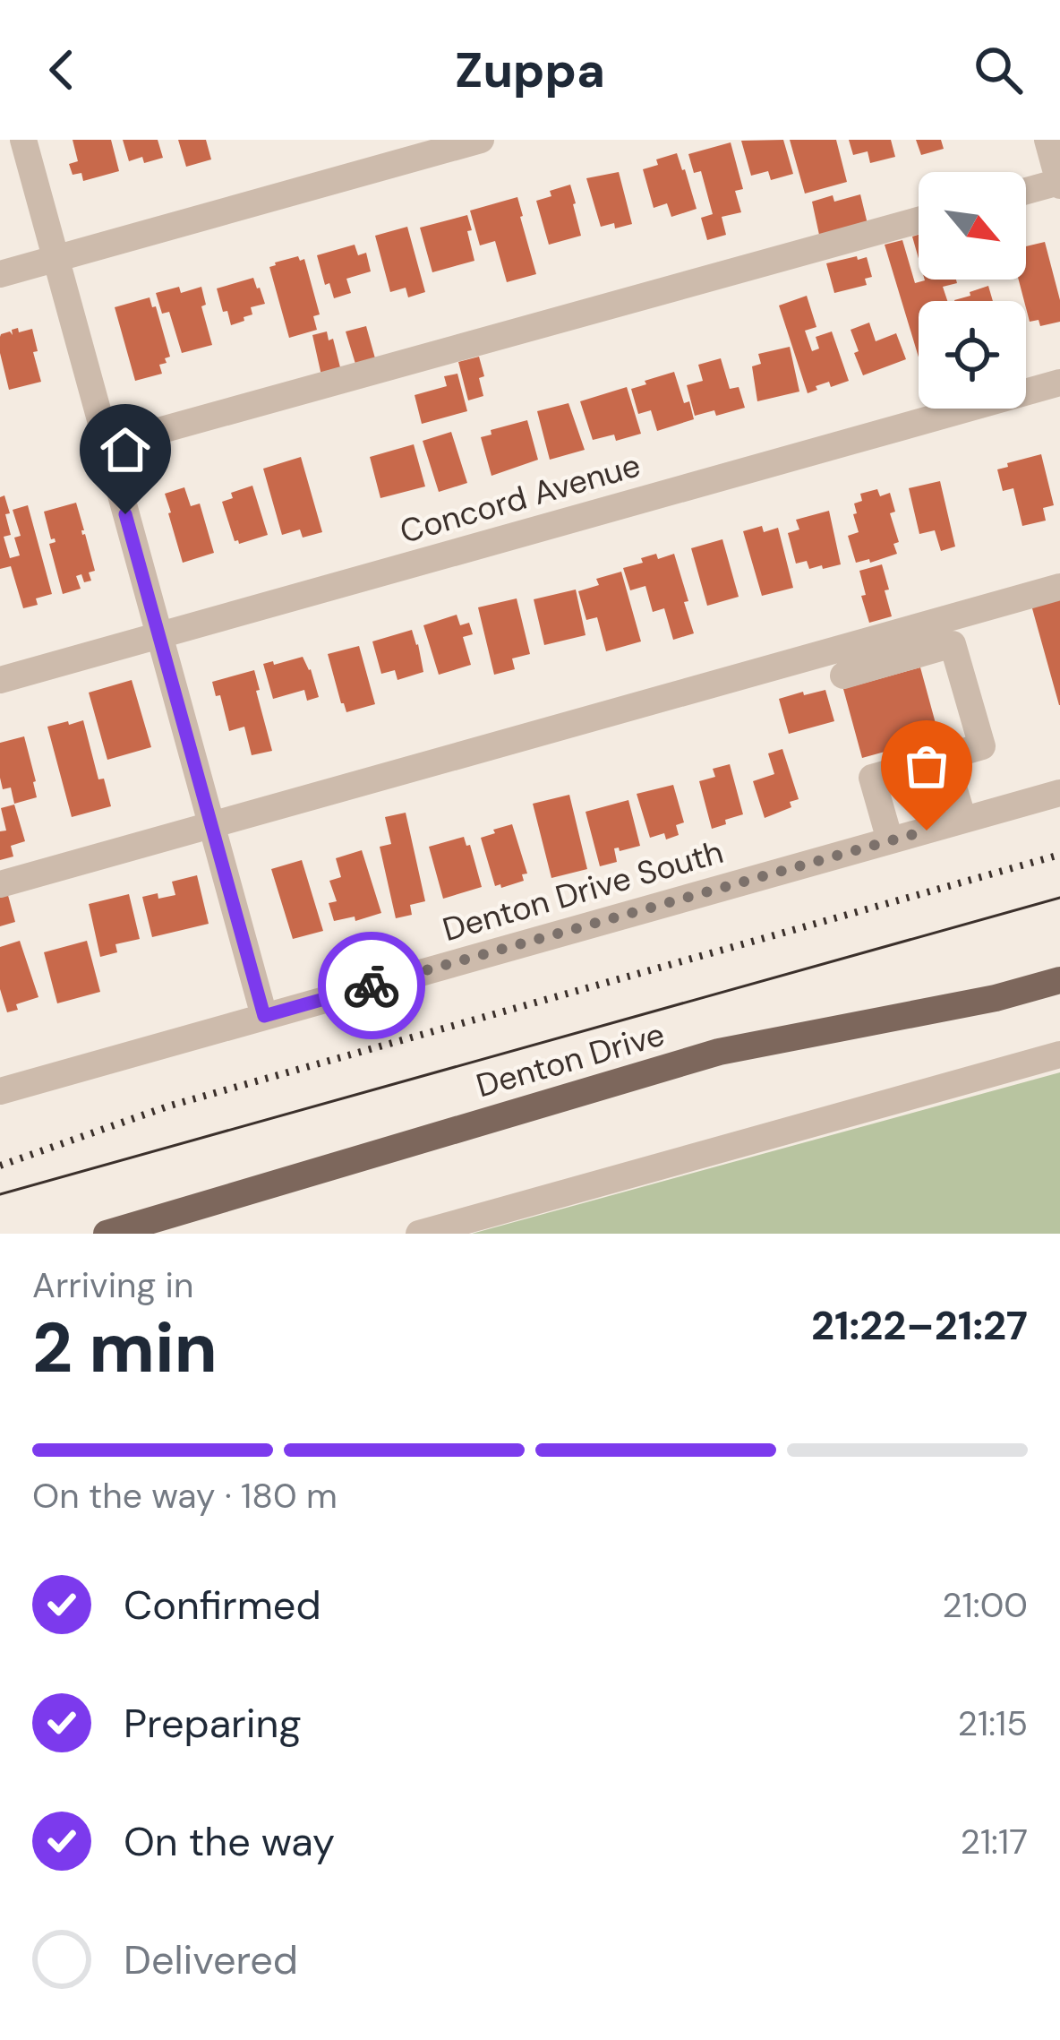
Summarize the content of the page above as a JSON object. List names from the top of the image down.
{
  "streets": {
    "main road": ["Denton Drive"],
    "street": ["Concord Avenue", "Denton Drive South"]
  },
  "north": "bottom right",
  "page": {
    "header": "Zuppa",
    "heading": ["2 min", "Arriving in", "21:22–21:27"],
    "bar": "On the way · 180 m",
    "list": [
      ["Confirmed", "21:00"],
      ["Preparing", "21:15"],
      ["On the way", "21:17"],
      "Delivered"
    ]
  }
}
